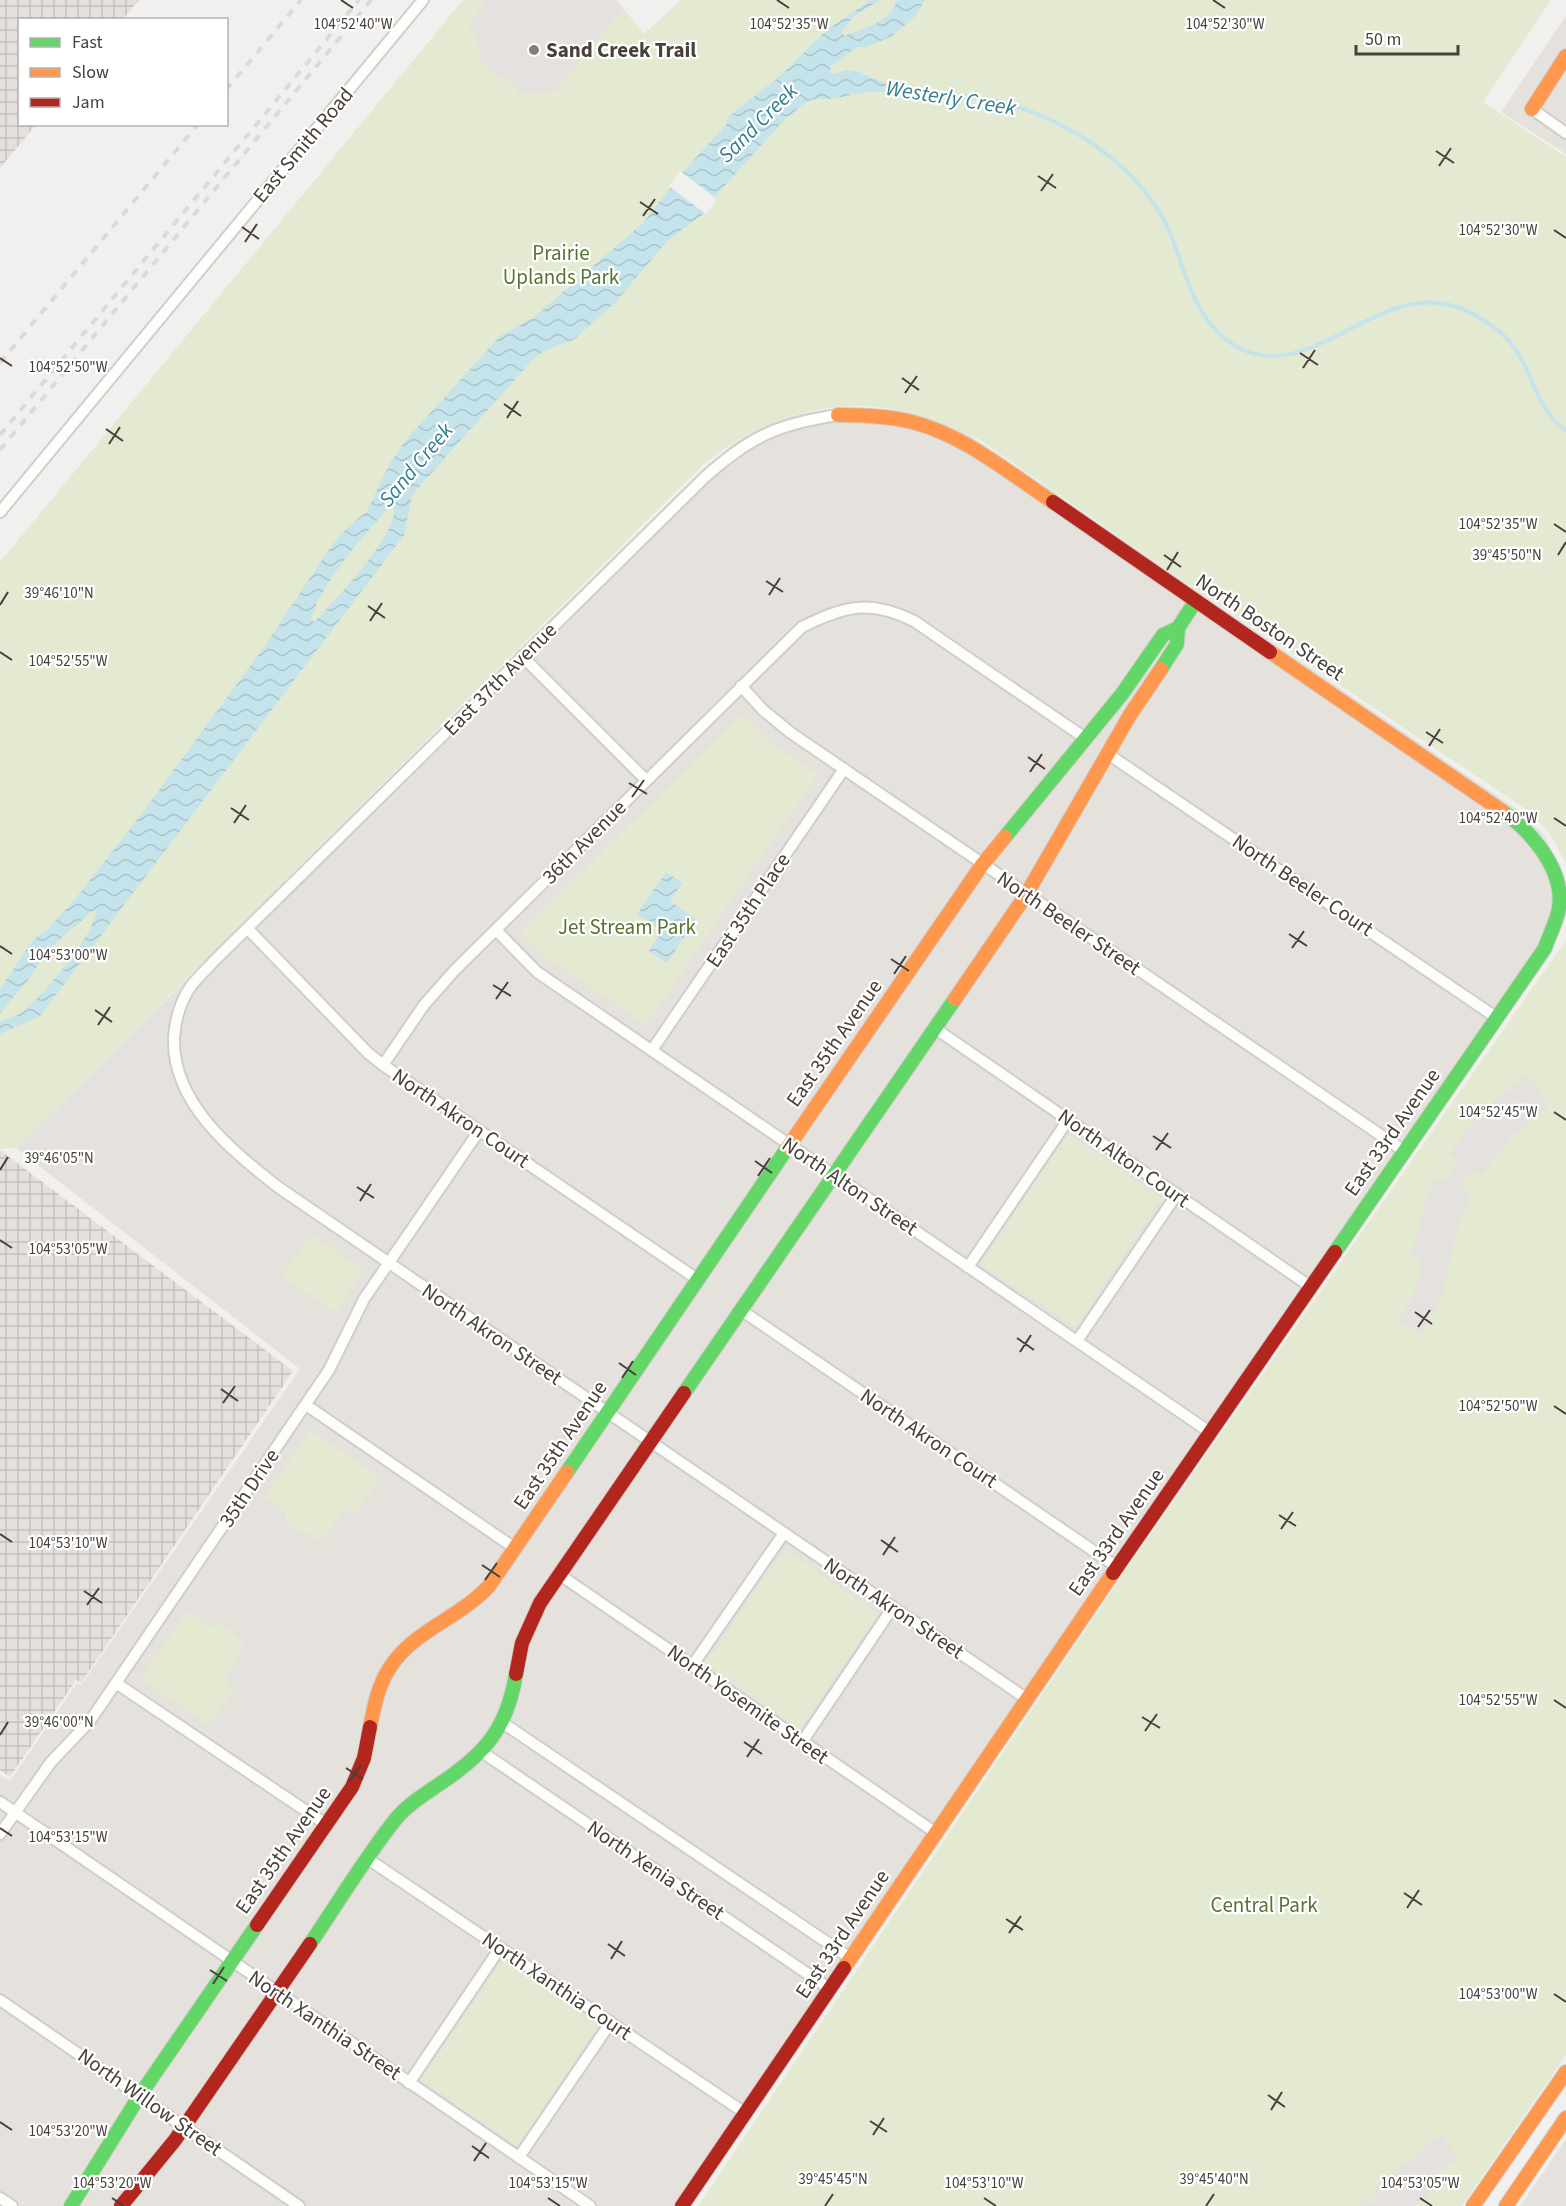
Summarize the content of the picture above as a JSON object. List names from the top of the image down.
{
  "streets": {
    "street": [
      "East Smith Road",
      "North Boston Street",
      "East 37th Avenue",
      "36th Avenue",
      "North Beeler Court",
      "East 35th Place",
      "North Beeler Street",
      "East 35th Avenue",
      "North Akron Court",
      "East 33rd Avenue",
      "North Alton Court",
      "North Alton Street",
      "North Akron Street",
      "35th Drive",
      "North Yosemite Street",
      "North Xenia Street",
      "North Xanthia Court",
      "North Xanthia Street",
      "North Willow Street"
    ]
  },
  "crossings": [
    ["North Boston Street", "East 37th Avenue"],
    ["North Boston Street", "East 35th Avenue"],
    ["North Boston Street", "East 33rd Avenue"],
    ["East 37th Avenue", "North Akron Court"],
    ["East 37th Avenue", "North Akron Street"],
    ["36th Avenue", "North Beeler Street"],
    ["36th Avenue", "East 35th Avenue"],
    ["36th Avenue", "North Akron Court"],
    ["36th Avenue", "North Alton Street"],
    ["North Beeler Court", "East 35th Avenue"],
    ["North Beeler Court", "East 33rd Avenue"],
    ["East 35th Place", "North Beeler Street"],
    ["East 35th Place", "North Alton Street"],
    ["North Beeler Street", "East 35th Avenue"],
    ["North Beeler Street", "East 33rd Avenue"],
    ["East 35th Avenue", "North Akron Court"],
    ["East 35th Avenue", "North Alton Court"],
    ["East 35th Avenue", "North Alton Street"],
    ["East 35th Avenue", "North Akron Street"],
    ["East 35th Avenue", "North Yosemite Street"],
    ["East 35th Avenue", "North Xenia Street"],
    ["East 35th Avenue", "North Xanthia Court"],
    ["East 35th Avenue", "North Xanthia Street"],
    ["East 35th Avenue", "North Willow Street"],
    ["North Akron Court", "East 33rd Avenue"],
    ["North Akron Court", "35th Drive"],
    ["East 33rd Avenue", "North Alton Court"],
    ["East 33rd Avenue", "North Alton Street"],
    ["East 33rd Avenue", "North Akron Street"],
    ["East 33rd Avenue", "North Yosemite Street"],
    ["East 33rd Avenue", "North Xenia Street"],
    ["East 33rd Avenue", "North Xanthia Court"],
    ["North Akron Street", "35th Drive"],
    ["35th Drive", "North Xanthia Street"]
  ],
  "water": ["Westerly Creek", "Sand Creek"],
  "parks": ["Prairie Uplands Park", "Jet Stream Park", "Central Park"],
  "places": ["Sand Creek Trail"],
  "legend": ["Fast", "Slow", "Jam"],
  "scale_bar": "50 m",
  "coordinates": [
    "104°52'40\"W",
    "104°52'35\"W",
    "104°52'30\"W",
    "104°52'50\"W",
    "39°45'50\"N",
    "39°46'10\"N",
    "104°52'55\"W",
    "104°53'00\"W",
    "104°52'45\"W",
    "39°46'05\"N",
    "104°53'05\"W",
    "104°53'10\"W",
    "39°46'00\"N",
    "104°53'15\"W",
    "104°53'20\"W",
    "39°45'45\"N",
    "39°45'40\"N"
  ]
}
